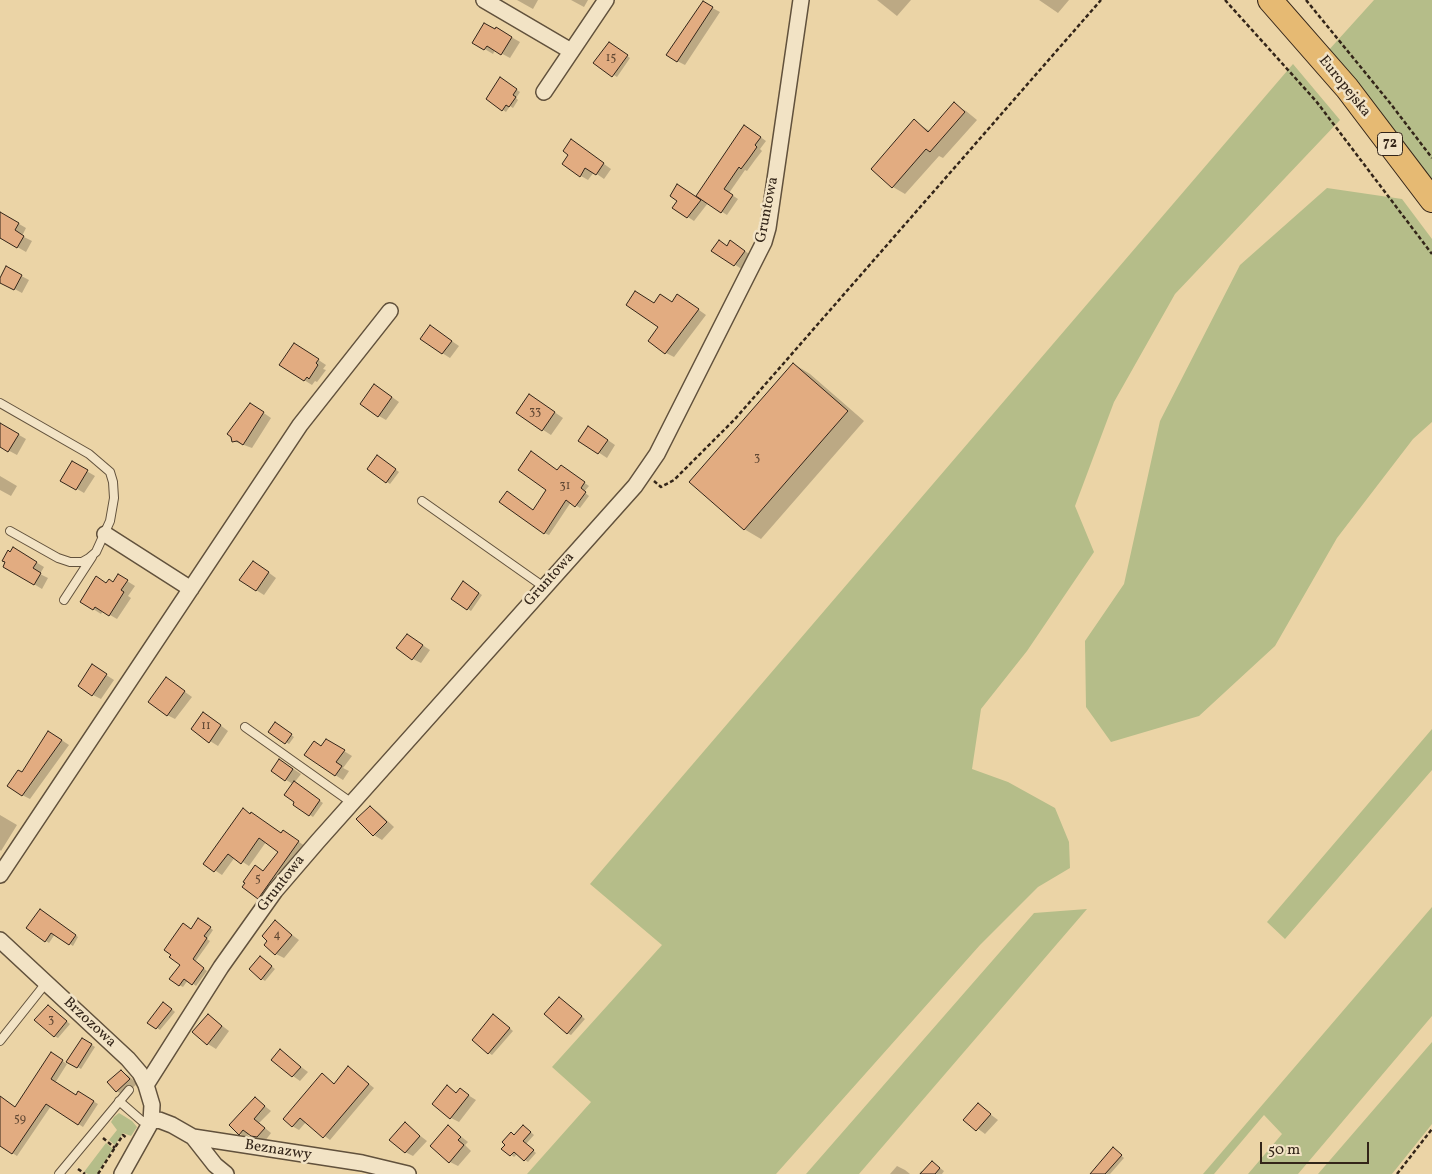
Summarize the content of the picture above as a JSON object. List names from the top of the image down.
{
  "streets": {
    "main road": ["Europejska", "72"],
    "street": ["Gruntowa", "Brzozowa", "Beznazwy"]
  },
  "crossings": [
    ["Gruntowa", "Brzozowa"],
    ["Brzozowa", "Beznazwy"]
  ],
  "house_numbers": [
    "15",
    "33",
    "3",
    "31",
    "11",
    "5",
    "4",
    "3",
    "59"
  ],
  "scale_bar": "50 m"
}
